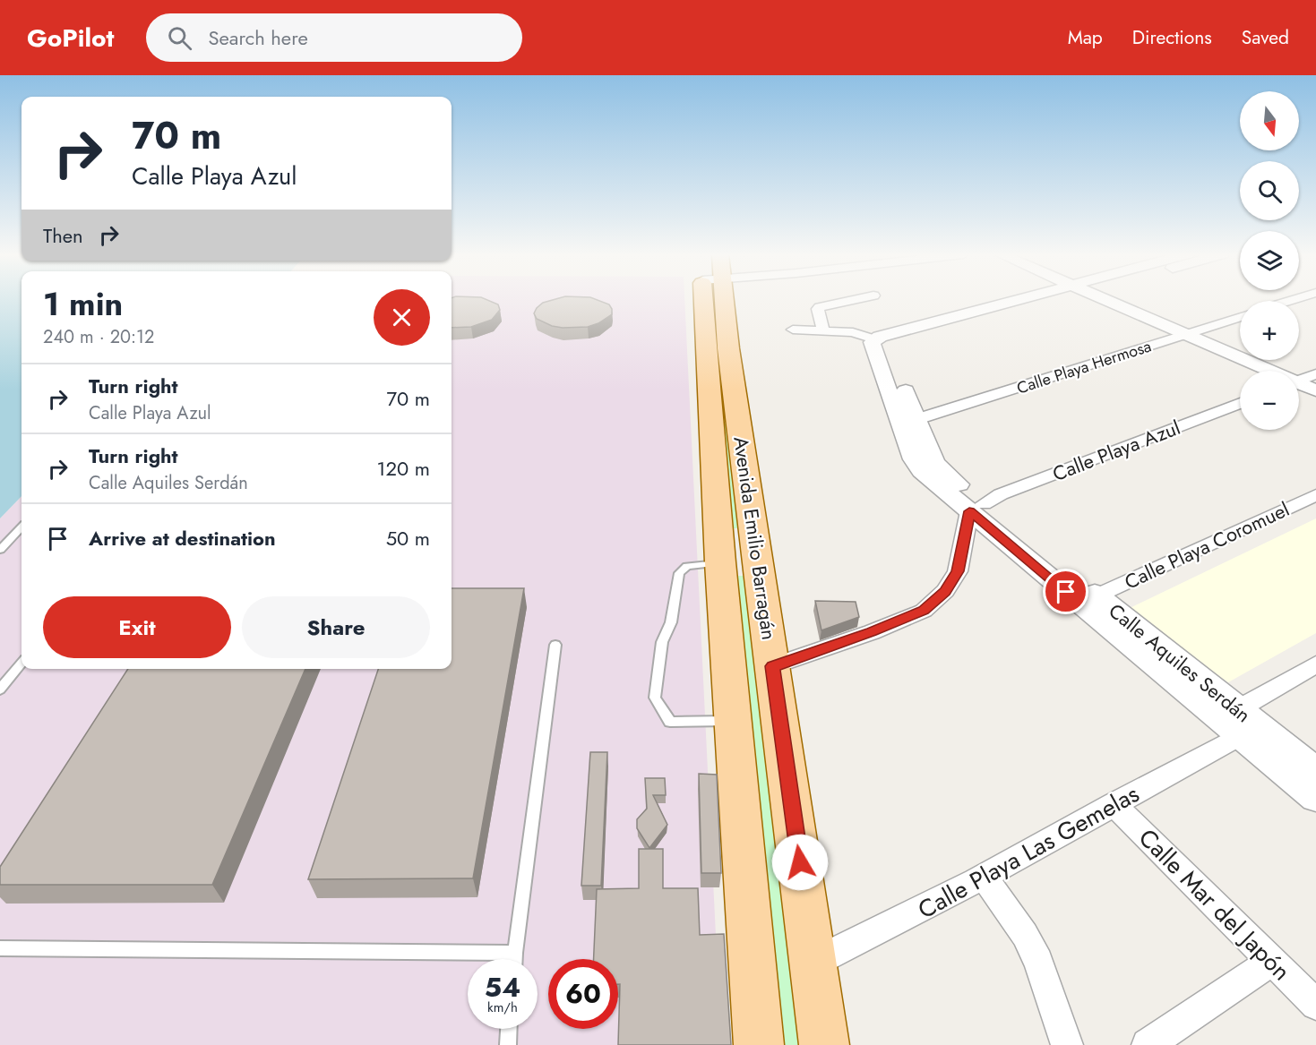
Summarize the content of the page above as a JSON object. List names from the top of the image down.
{
  "streets": {
    "main road": ["Avenida Emilio Barragán"],
    "street": [
      "Calle Playa Hermosa",
      "Calle Playa Azul",
      "Calle Playa Coromuel",
      "Calle Aquiles Serdán",
      "Calle Playa Las Gemelas",
      "Calle Mar del Japón"
    ]
  },
  "crossings": [
    ["Calle Playa Hermosa", "Calle Aquiles Serdán"],
    ["Calle Playa Azul", "Calle Aquiles Serdán"],
    ["Avenida Emilio Barragán", "Calle Playa Las Gemelas"],
    ["Calle Playa Coromuel", "Calle Aquiles Serdán"],
    ["Calle Aquiles Serdán", "Calle Playa Las Gemelas"],
    ["Calle Playa Las Gemelas", "Calle Mar del Japón"]
  ],
  "north": "bottom",
  "page": {
    "header": "GoPilot",
    "search": "Search here",
    "nav": ["Map", "Directions", "Saved"],
    "map_buttons": ["+", "−"],
    "turn": ["70 m", "Calle Playa Azul"],
    "then": "Then",
    "heading": ["1 min", "240 m · 20:12"],
    "list": [
      {
        "name": "Turn right",
        "note": "Calle Playa Azul",
        "value": "70 m"
      },
      {
        "name": "Turn right",
        "note": "Calle Aquiles Serdán",
        "value": "120 m"
      },
      {
        "name": "Arrive at destination",
        "value": "50 m"
      }
    ],
    "buttons": ["Exit", "Share"],
    "speed": "54 km/h",
    "limit": "60"
  }
}
